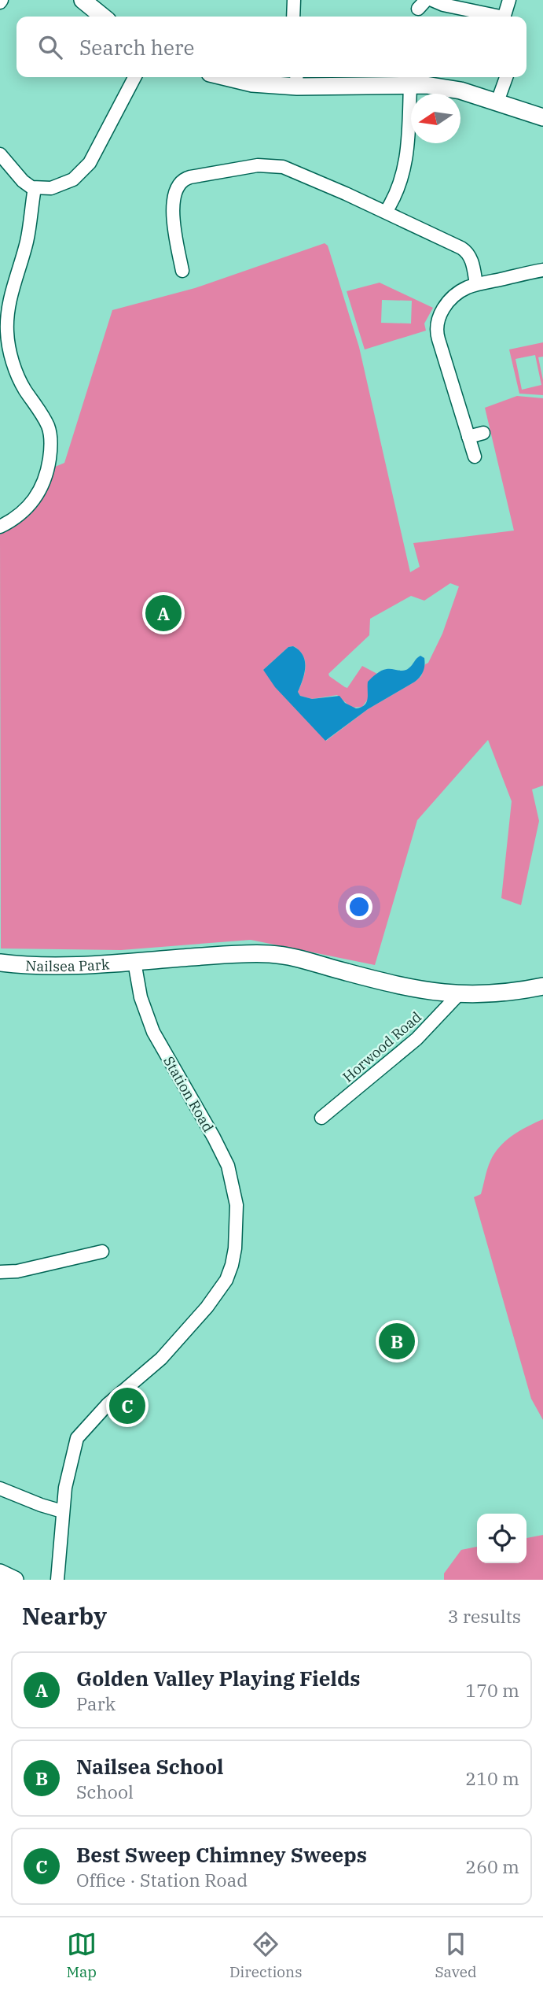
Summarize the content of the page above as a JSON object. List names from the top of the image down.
{
  "streets": {
    "street": ["Nailsea Park", "Horwood Road", "Station Road"]
  },
  "crossings": [
    ["Nailsea Park", "Station Road"]
  ],
  "north": "left",
  "page": {
    "search": "Search here",
    "pins": ["A", "B", "C"],
    "heading": ["Nearby", "3 results"],
    "list": [
      {
        "mark": "A",
        "name": "Golden Valley Playing Fields",
        "note": "Park",
        "value": "170 m"
      },
      {
        "mark": "B",
        "name": "Nailsea School",
        "note": "School",
        "value": "210 m"
      },
      {
        "mark": "C",
        "name": "Best Sweep Chimney Sweeps",
        "note": "Office · Station Road",
        "value": "260 m"
      }
    ],
    "nav": ["Map", "Directions", "Saved"]
  }
}
